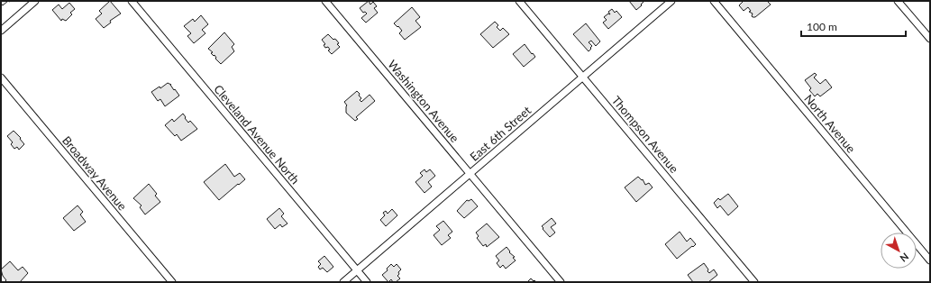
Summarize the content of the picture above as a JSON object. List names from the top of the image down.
{
  "streets": {
    "street": [
      "Washington Avenue",
      "North Avenue",
      "East 6th Street",
      "Cleveland Avenue North",
      "Thompson Avenue",
      "Broadway Avenue"
    ]
  },
  "crossings": [
    ["Washington Avenue", "East 6th Street"],
    ["East 6th Street", "Cleveland Avenue North"],
    ["East 6th Street", "Thompson Avenue"]
  ],
  "scale_bar": "100 m",
  "north": "bottom right"
}
